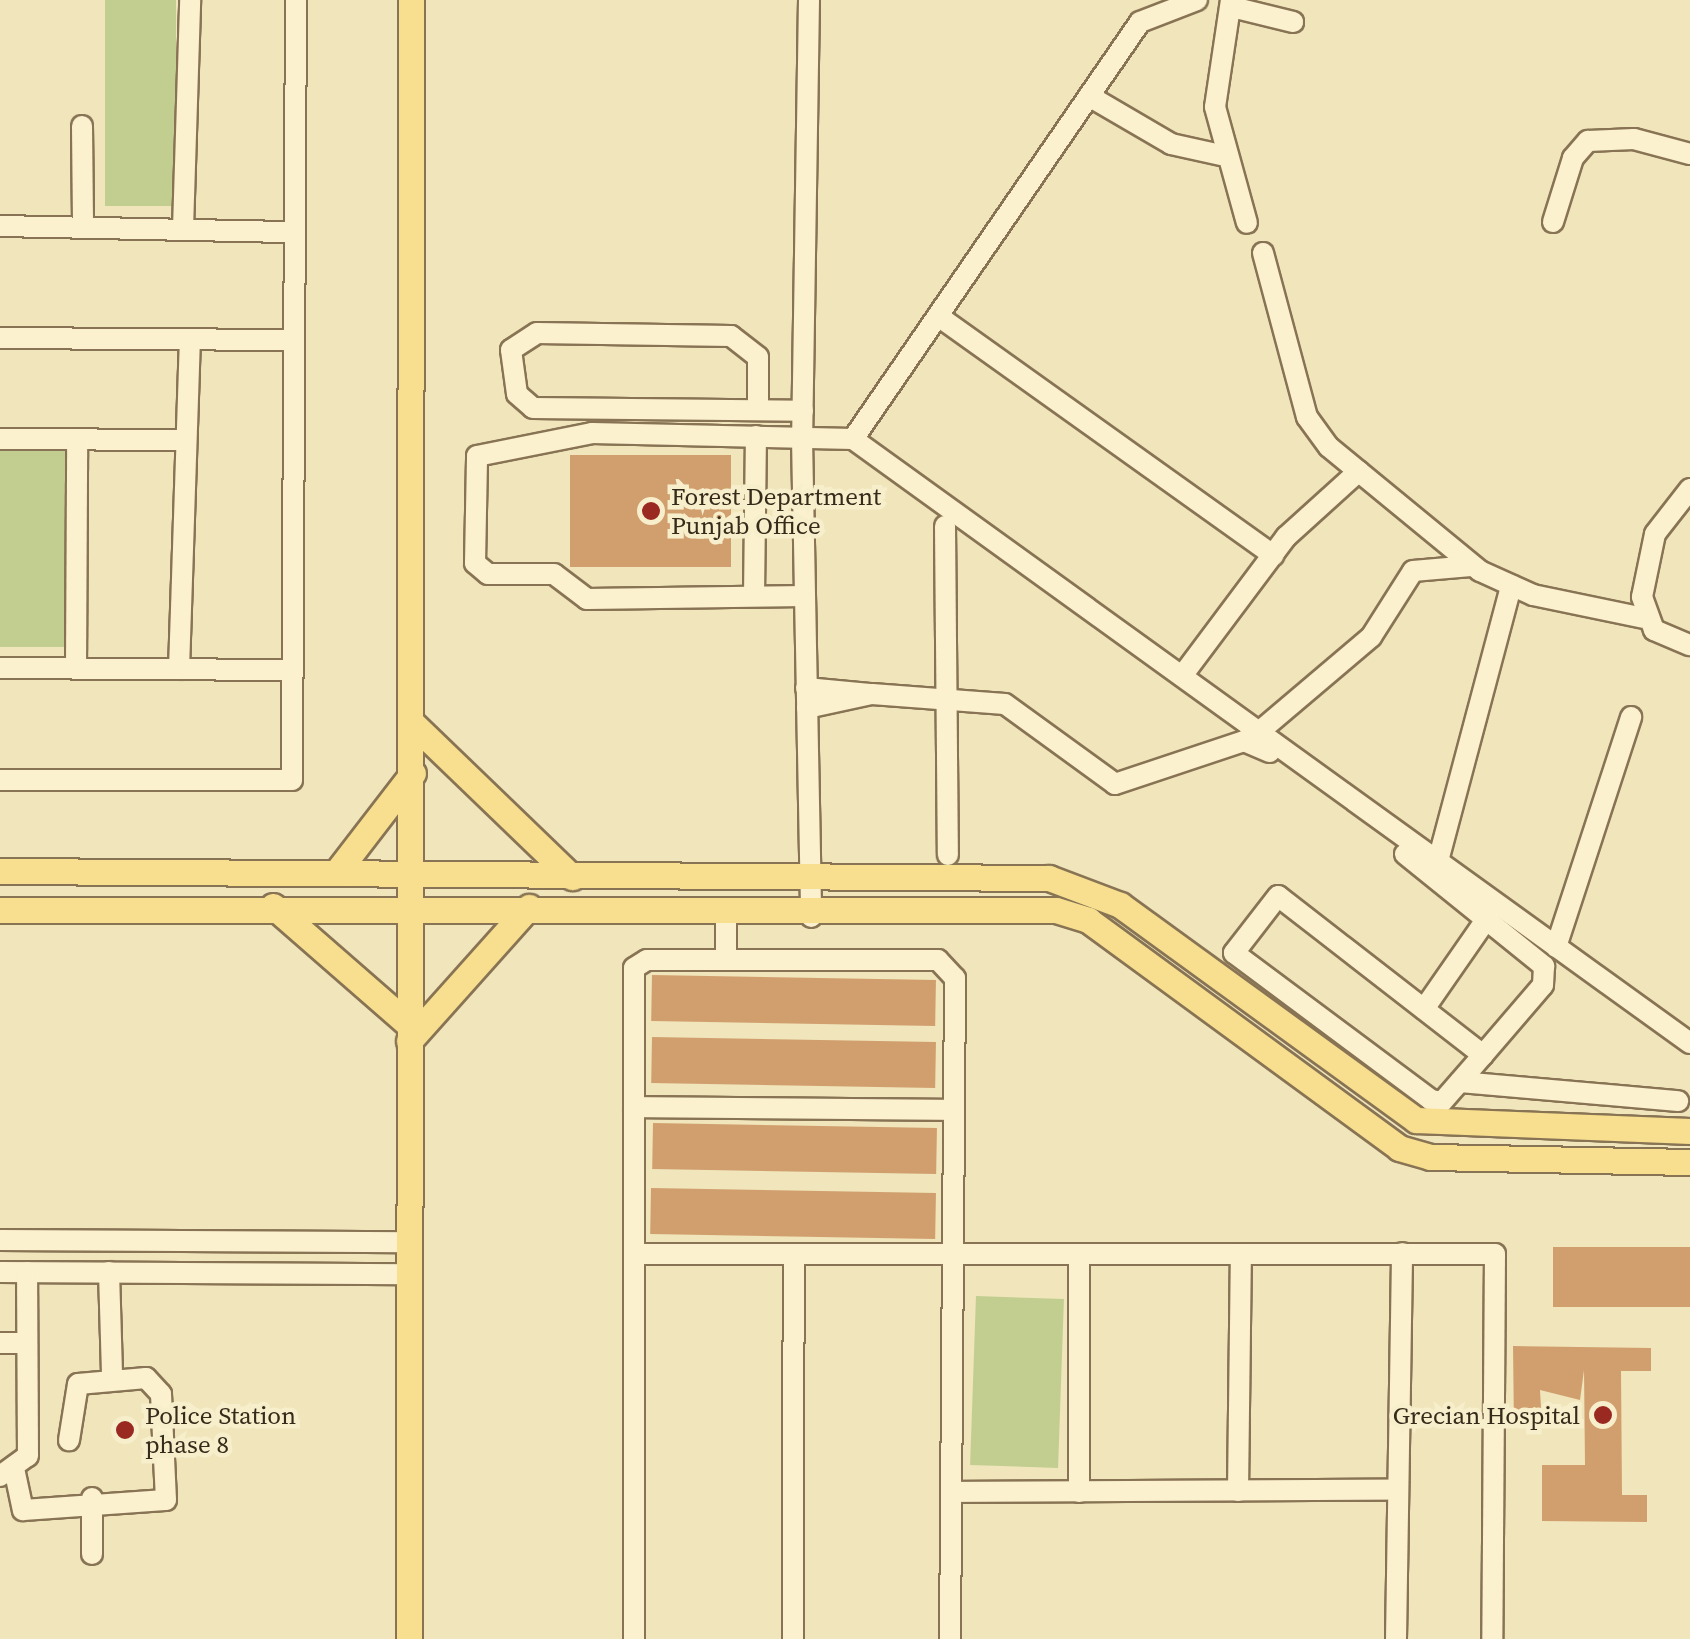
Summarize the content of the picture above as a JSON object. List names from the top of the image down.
{
  "places": ["Forest Department Punjab Office", "Grecian Hospital", "Police Station phase 8"]
}
